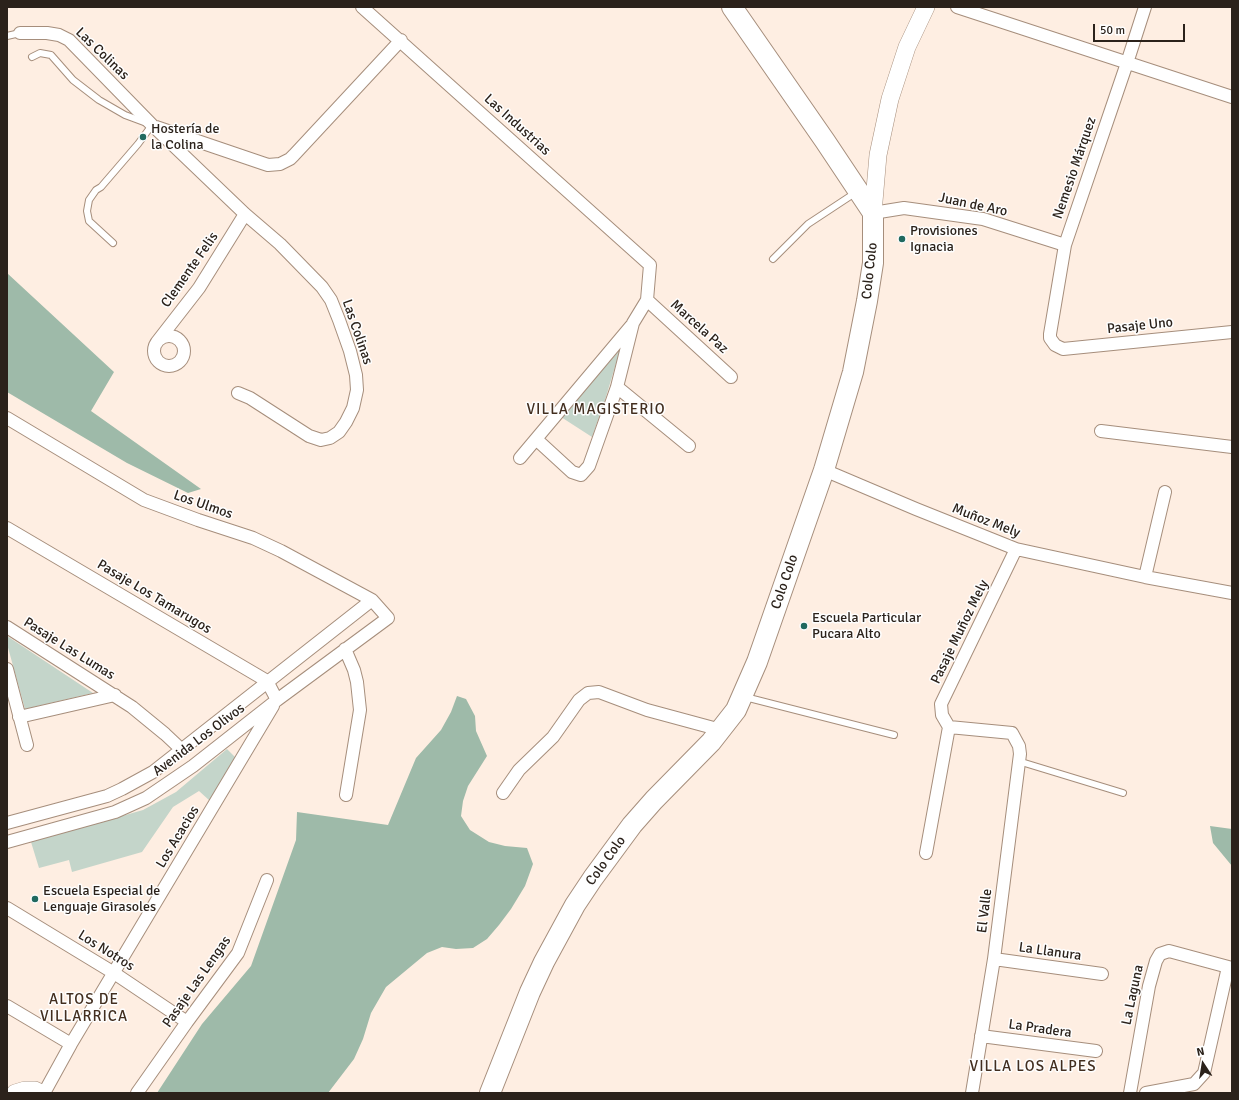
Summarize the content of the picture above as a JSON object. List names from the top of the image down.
{
  "streets": {
    "main road": ["Colo Colo"],
    "street": [
      "Las Colinas",
      "Las Industrias",
      "Nemesio Márquez",
      "Juan de Aro",
      "Clemente Felis",
      "Pasaje Uno",
      "Marcela Paz",
      "Los Ulmos",
      "Muñoz Mely",
      "Pasaje Los Tamarugos",
      "Pasaje Muñoz Mely",
      "Pasaje Las Lumas",
      "Avenida Los Olivos",
      "Los Acacios",
      "El Valle",
      "Los Notros",
      "La Llanura",
      "Pasaje Las Lengas",
      "La Laguna",
      "La Pradera"
    ]
  },
  "crossings": [
    ["Las Colinas", "Las Industrias"],
    ["Las Colinas", "Clemente Felis"],
    ["Las Industrias", "Marcela Paz"],
    ["Nemesio Márquez", "Juan de Aro"],
    ["Nemesio Márquez", "Pasaje Uno"],
    ["Juan de Aro", "Colo Colo"],
    ["Colo Colo", "Muñoz Mely"],
    ["Los Ulmos", "Avenida Los Olivos"],
    ["Muñoz Mely", "Pasaje Muñoz Mely"],
    ["Pasaje Los Tamarugos", "Avenida Los Olivos"],
    ["Pasaje Muñoz Mely", "El Valle"],
    ["Pasaje Las Lumas", "Avenida Los Olivos"],
    ["Avenida Los Olivos", "Los Acacios"],
    ["Los Acacios", "Los Notros"],
    ["El Valle", "La Llanura"],
    ["El Valle", "La Pradera"],
    ["Los Notros", "Pasaje Las Lengas"]
  ],
  "districts": ["VILLA MAGISTERIO", "ALTOS DE VILLARRICA", "VILLA LOS ALPES"],
  "places": [
    "Hostería de la Colina",
    "Provisiones Ignacia",
    "Escuela Particular Pucara Alto",
    "Escuela Especial de Lenguaje Girasoles"
  ],
  "scale_bar": "50 m",
  "north": "top"
}
